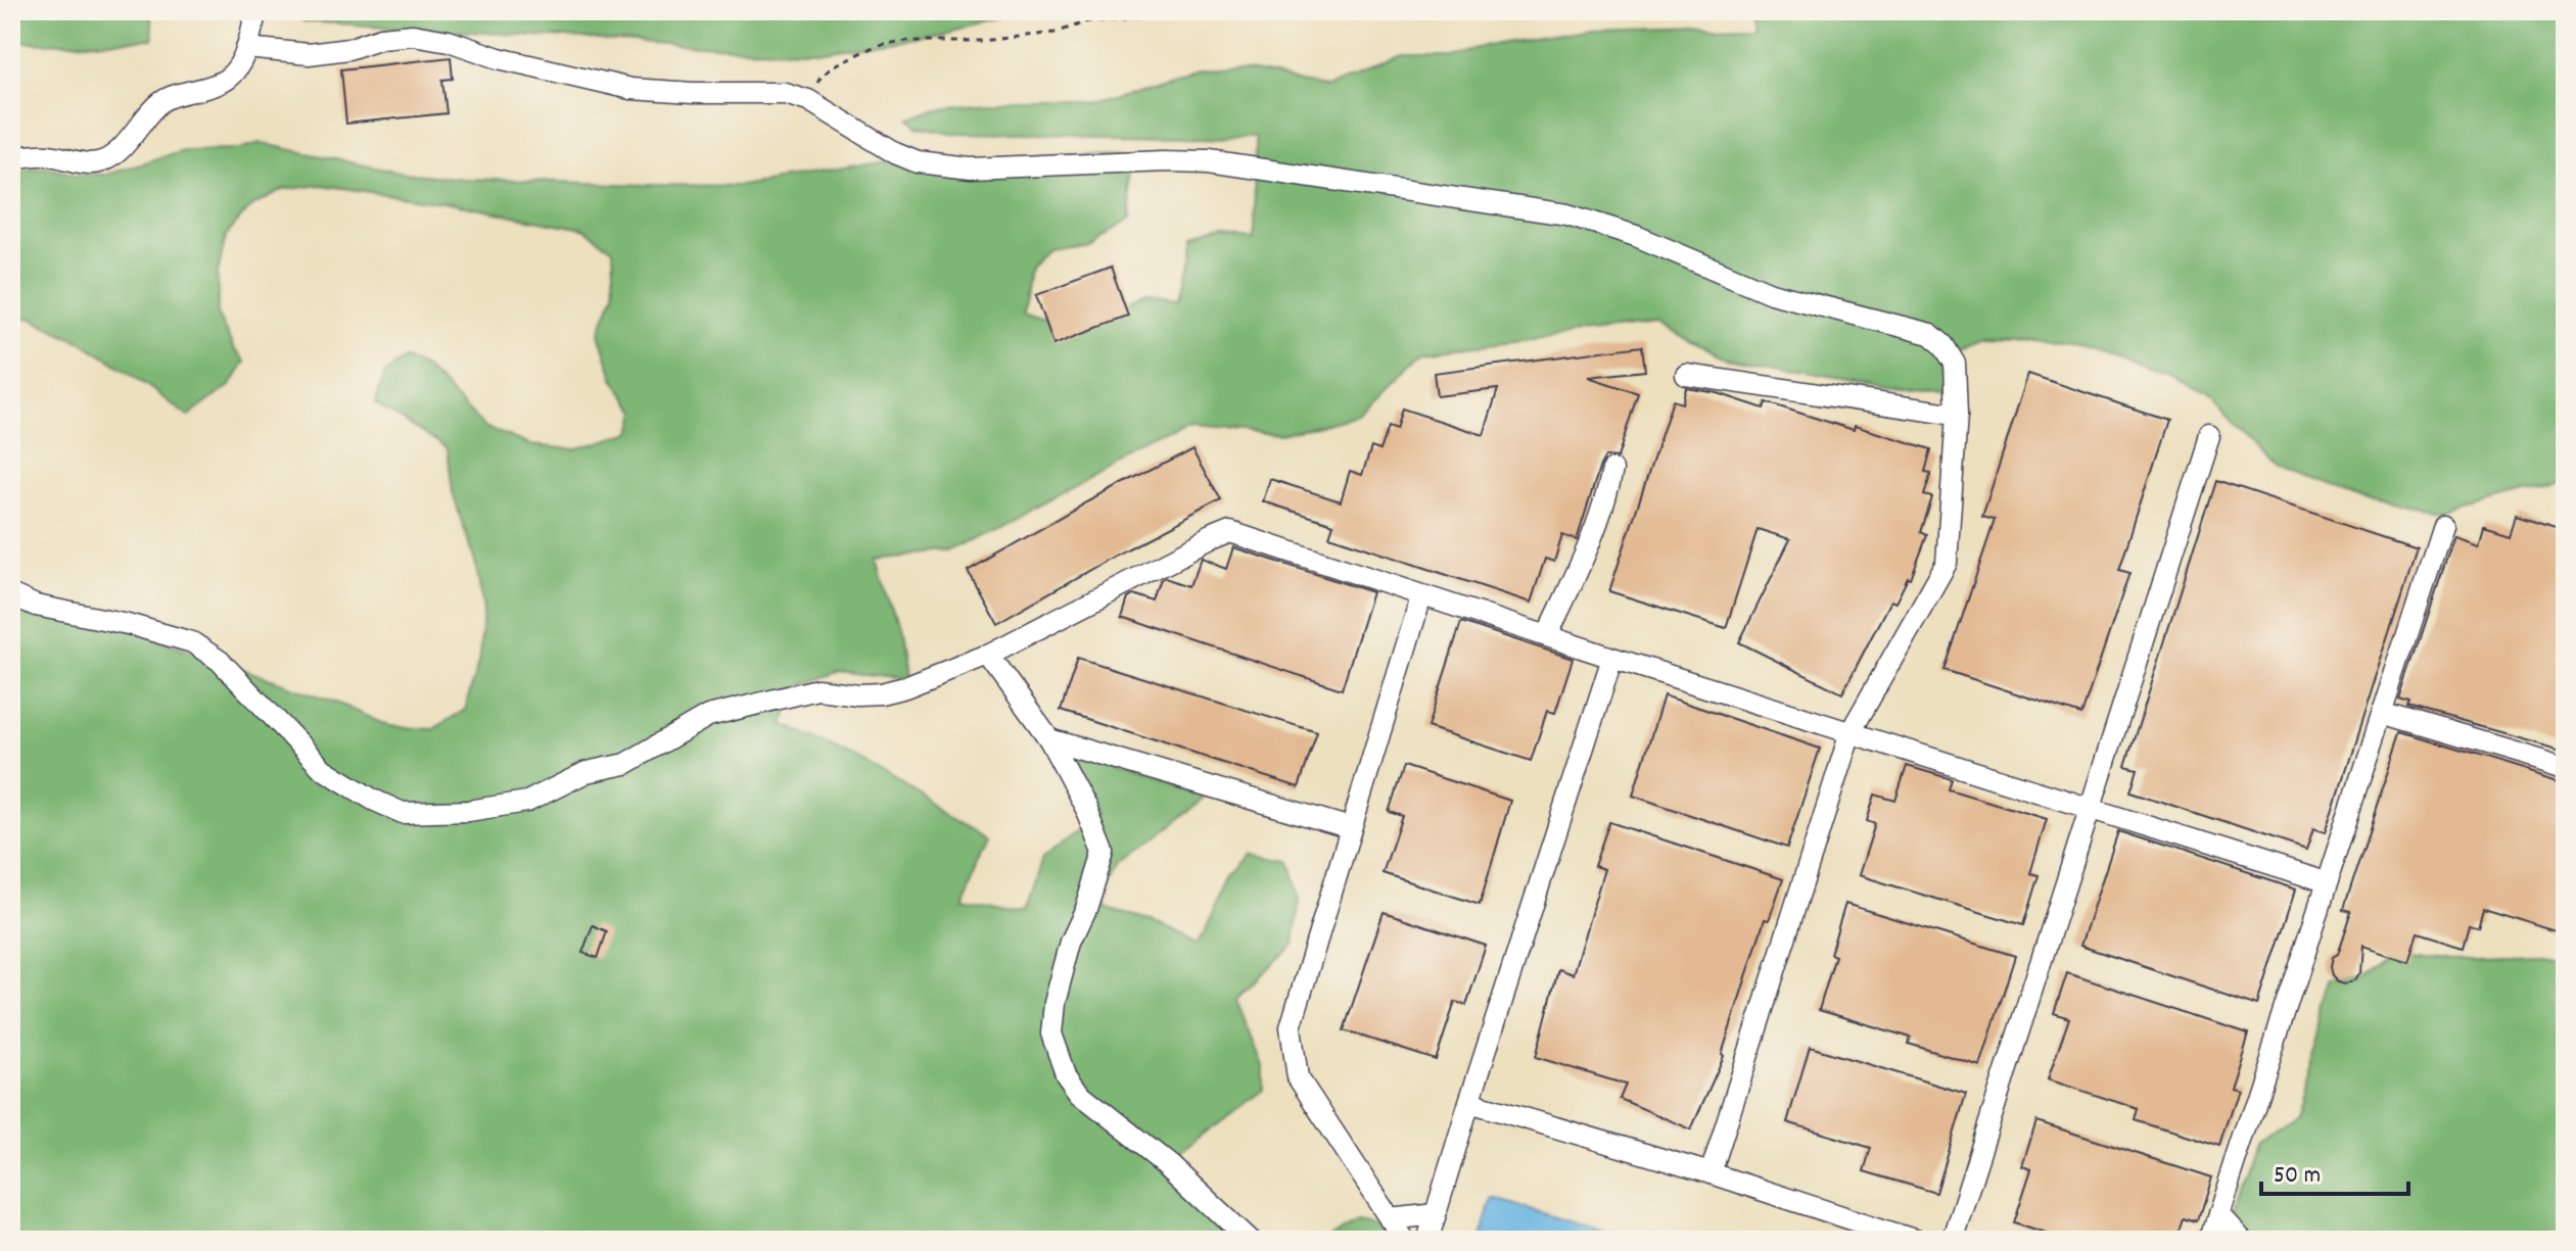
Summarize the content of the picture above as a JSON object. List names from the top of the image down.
{
  "scale_bar": "50 m"
}
